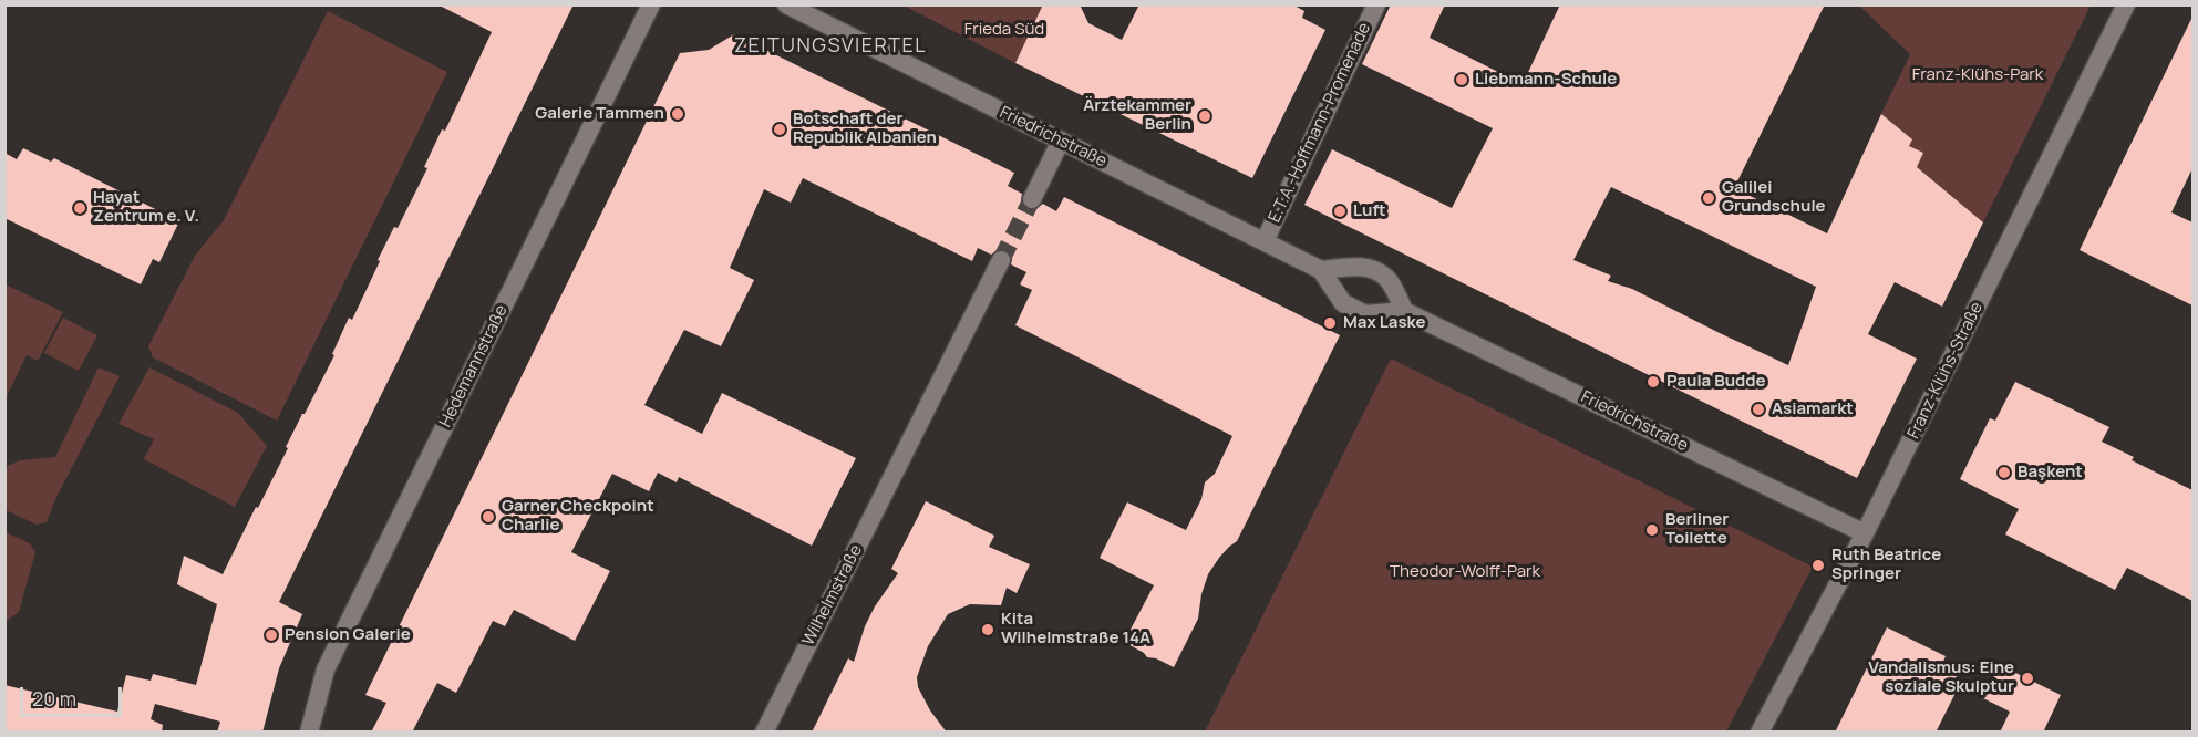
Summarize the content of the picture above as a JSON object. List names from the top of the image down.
{
  "streets": {
    "street": [
      "E.T.A.-Hoffmann-Promenade",
      "Friedrichstraße",
      "Hedemannstraße",
      "Franz-Klühs-Straße",
      "Wilhelmstraße"
    ]
  },
  "crossings": [
    ["E.T.A.-Hoffmann-Promenade", "Friedrichstraße"],
    ["Friedrichstraße", "Franz-Klühs-Straße"]
  ],
  "districts": ["ZEITUNGSVIERTEL"],
  "parks": ["Frieda Süd", "Franz-Klühs-Park", "Theodor-Wolff-Park"],
  "places": [
    "Liebmann-Schule",
    "Galerie Tammen",
    "Ärztekammer Berlin",
    "Botschaft der Republik Albanien",
    "Galilei Grundschule",
    "Hayat Zentrum e. V.",
    "Luft",
    "Max Laske",
    "Paula Budde",
    "Asiamarkt",
    "Başkent",
    "Garner Checkpoint Charlie",
    "Berliner Toilette",
    "Ruth Beatrice Springer",
    "Kita Wilhelmstraße 14A",
    "Pension Galerie",
    "Vandalismus: Eine soziale Skulptur"
  ],
  "scale_bar": "20 m"
}
